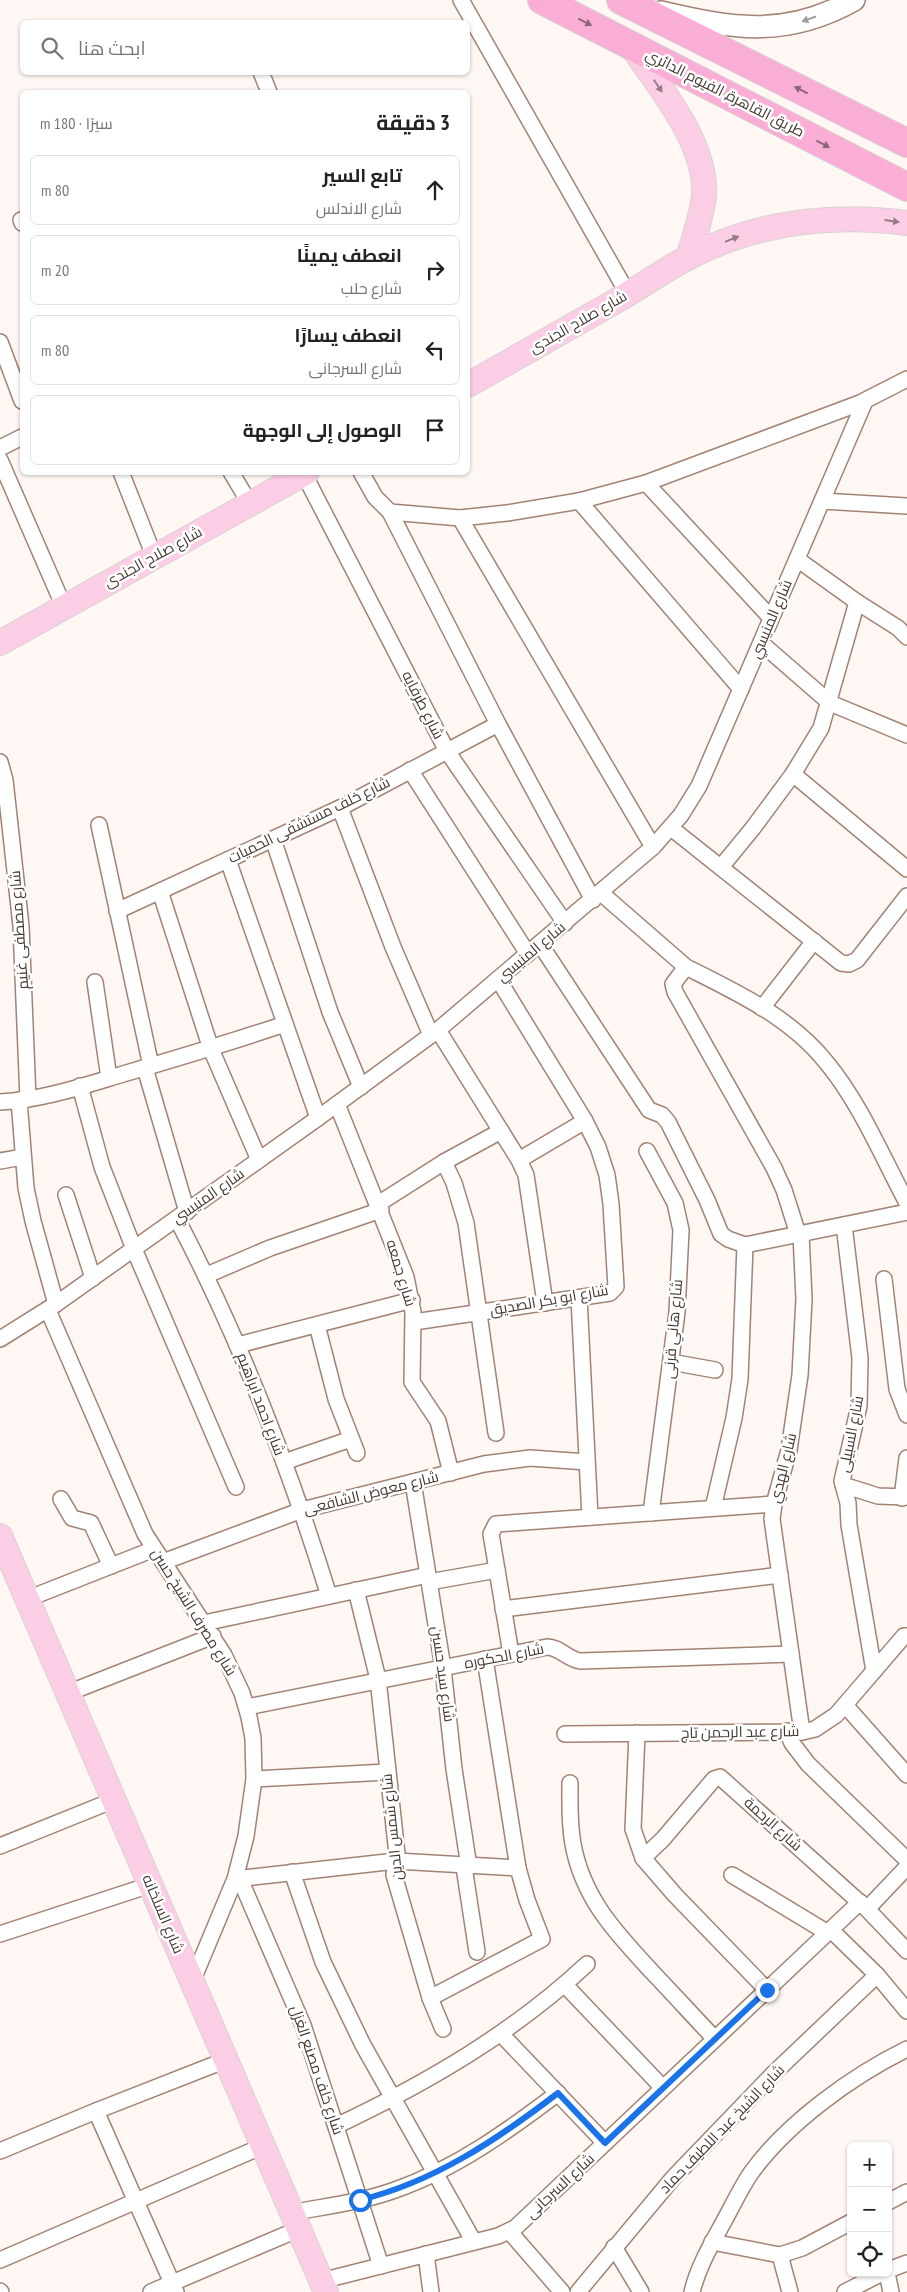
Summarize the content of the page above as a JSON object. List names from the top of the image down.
{
  "streets": {
    "highway": ["طريق القاهرة, الفيوم الدائري"],
    "main road": ["شارع صلاح الجندى", "شارع السلخانه"],
    "street": [
      "شارع المنيسي",
      "شارع طرفايه",
      "شارع خلف مستشفى الحميات",
      "شارع مصطفى غنيم",
      "شارع جمعه",
      "شارع ابو بكر الصديق",
      "شارع هاني قرنى",
      "شارع احمد ابراهيم",
      "شارع السبيلى",
      "شارع الهدي",
      "شارع معوض الشافعى",
      "شارع مصرف الشيخ حسن",
      "شارع الحكوره",
      "شارع سيد حسين",
      "شارع عبد الرحمن تاج",
      "شارع الرحمة",
      "شارع شمس الدين",
      "شارع خلف مصنع الغزل",
      "شارع الشيخ عبد اللطيف حماد",
      "شارع السرجانى"
    ]
  },
  "crossings": [
    ["شارع صلاح الجندى", "شارع طرفايه"],
    ["شارع المنيسي", "شارع طرفايه"],
    ["شارع المنيسي", "شارع جمعه"],
    ["شارع المنيسي", "شارع ابو بكر الصديق"],
    ["شارع المنيسي", "شارع احمد ابراهيم"],
    ["شارع المنيسي", "شارع مصرف الشيخ حسن"],
    ["شارع طرفايه", "شارع خلف مستشفى الحميات"],
    ["شارع خلف مستشفى الحميات", "شارع احمد ابراهيم"],
    ["شارع مصطفى غنيم", "شارع مصرف الشيخ حسن"],
    ["شارع جمعه", "شارع ابو بكر الصديق"],
    ["شارع جمعه", "شارع معوض الشافعى"],
    ["شارع احمد ابراهيم", "شارع معوض الشافعى"],
    ["شارع السبيلى", "شارع عبد الرحمن تاج"],
    ["شارع الهدي", "شارع الحكوره"],
    ["شارع الهدي", "شارع عبد الرحمن تاج"],
    ["شارع معوض الشافعى", "شارع مصرف الشيخ حسن"],
    ["شارع معوض الشافعى", "شارع سيد حسين"],
    ["شارع مصرف الشيخ حسن", "شارع الحكوره"],
    ["شارع مصرف الشيخ حسن", "شارع السلخانه"],
    ["شارع مصرف الشيخ حسن", "شارع خلف مصنع الغزل"],
    ["شارع الحكوره", "شارع سيد حسين"],
    ["شارع الحكوره", "شارع شمس الدين"],
    ["شارع الرحمة", "شارع السرجانى"],
    ["شارع السلخانه", "شارع السرجانى"],
    ["شارع خلف مصنع الغزل", "شارع السرجانى"]
  ],
  "page": {
    "search": "ابحث هنا",
    "heading": ["3 دقيقة", "سيرًا · 180 m"],
    "list": [
      ["تابع السير", "شارع الاندلس", "80 m"],
      ["انعطف يمينًا", "شارع حلب", "20 m"],
      ["انعطف يسارًا", "شارع السرجانى", "80 m"],
      "الوصول إلى الوجهة"
    ],
    "map_buttons": ["+", "−"]
  }
}
